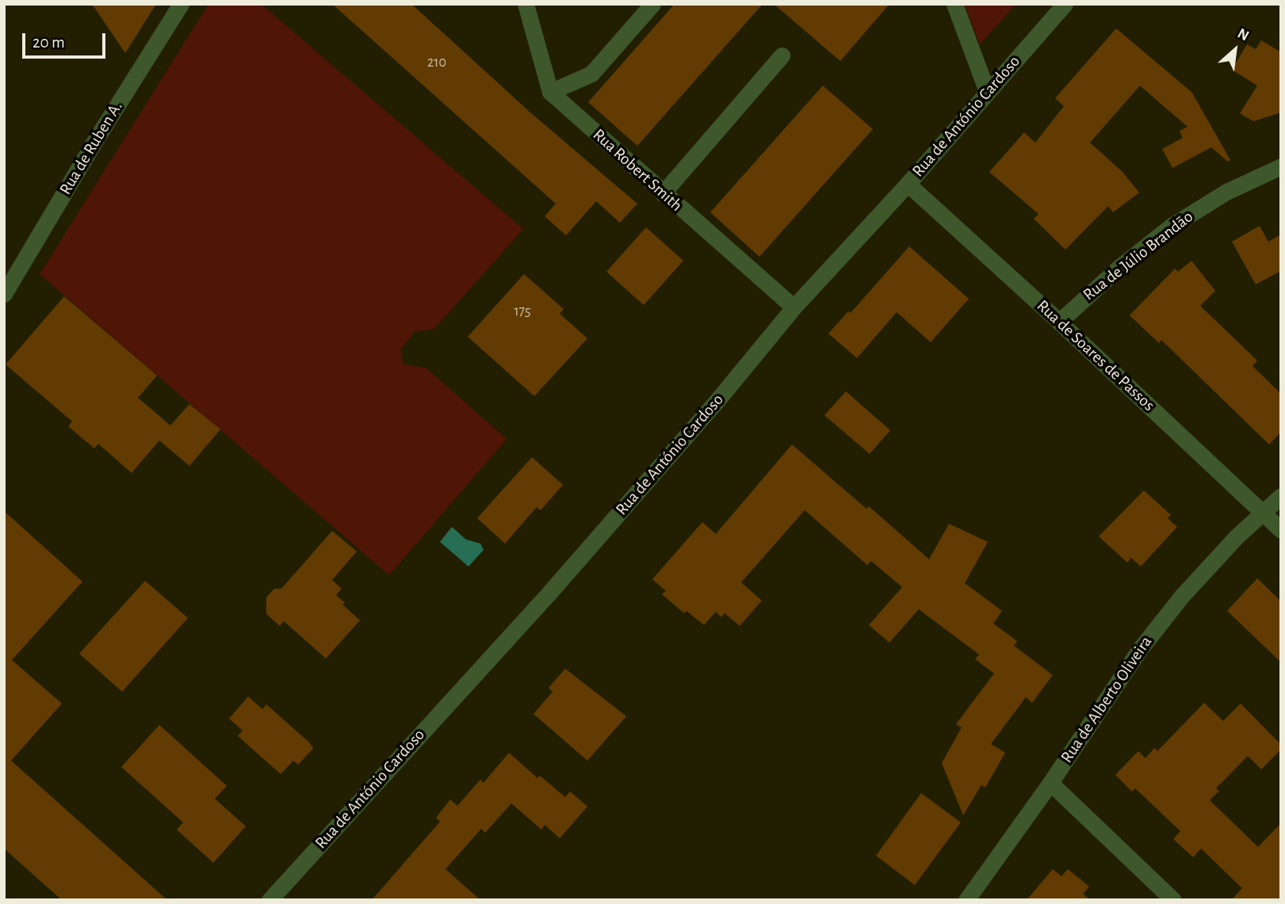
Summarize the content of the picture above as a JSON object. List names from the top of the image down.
{
  "streets": {
    "street": [
      "Rua de António Cardoso",
      "Rua de Ruben A.",
      "Rua Robert Smith",
      "Rua de Júlio Brandão",
      "Rua de Soares de Passos",
      "Rua de Alberto Oliveira"
    ]
  },
  "crossings": [
    ["Rua de António Cardoso", "Rua Robert Smith"],
    ["Rua de António Cardoso", "Rua de Soares de Passos"],
    ["Rua de Júlio Brandão", "Rua de Soares de Passos"],
    ["Rua de Soares de Passos", "Rua de Alberto Oliveira"]
  ],
  "house_numbers": ["210", "175"],
  "scale_bar": "20 m",
  "north": "top right"
}
